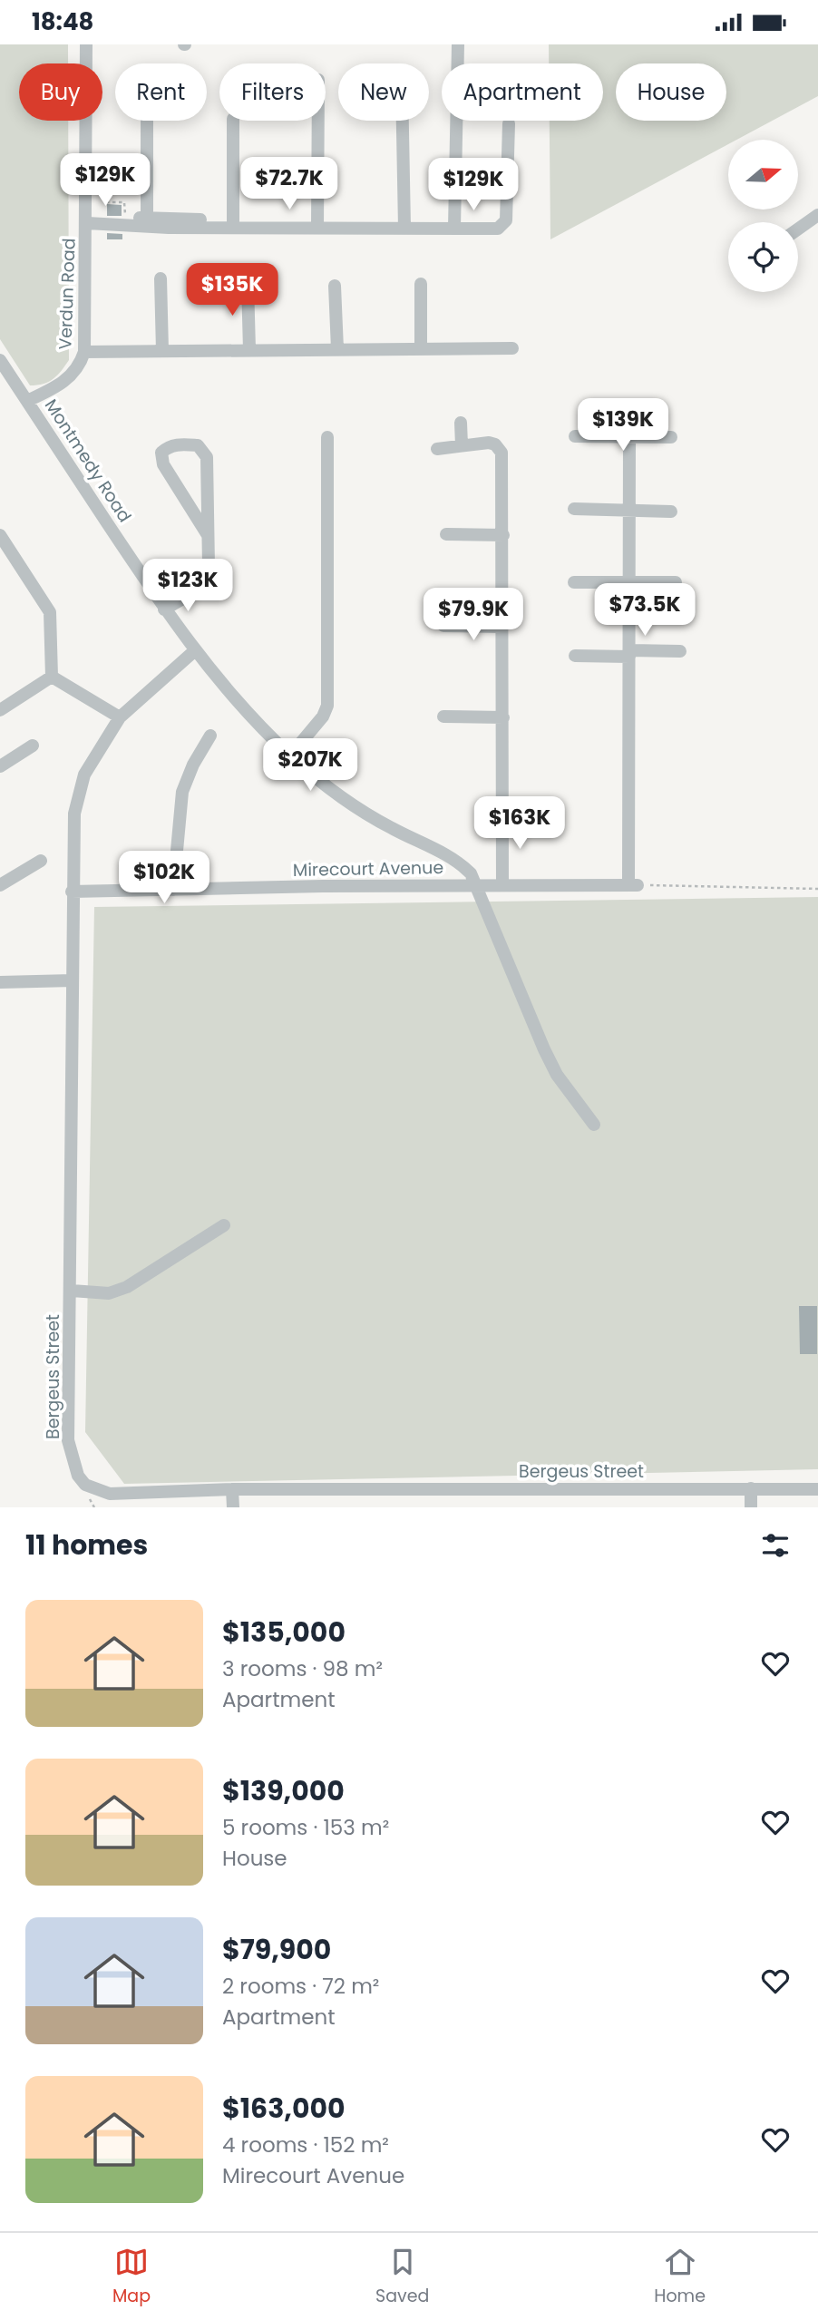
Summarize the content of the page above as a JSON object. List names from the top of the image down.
{
  "streets": {
    "street": [
      "Verdun Road",
      "Montmedy Road",
      "Mirecourt Avenue",
      "Bergeus Street"
    ]
  },
  "crossings": [
    ["Verdun Road", "Montmedy Road"],
    ["Montmedy Road", "Mirecourt Avenue"],
    ["Montmedy Road", "Bergeus Street"],
    ["Mirecourt Avenue", "Bergeus Street"]
  ],
  "north": "right",
  "page": {
    "status": "18:48",
    "chip": [
      "Buy",
      "Rent",
      "Filters",
      "New",
      "Apartment",
      "House"
    ],
    "price": [
      "$129K",
      "$72.7K",
      "$129K",
      "$135K",
      "$139K",
      "$123K",
      "$73.5K",
      "$79.9K",
      "$207K",
      "$163K",
      "$102K"
    ],
    "heading": "11 homes",
    "list": [
      {
        "name": "$135,000",
        "note": "3 rooms · 98 m² · Apartment"
      },
      {
        "name": "$139,000",
        "note": "5 rooms · 153 m² · House"
      },
      {
        "name": "$79,900",
        "note": "2 rooms · 72 m² · Apartment"
      },
      {
        "name": "$163,000",
        "note": "4 rooms · 152 m² · Mirecourt Avenue"
      }
    ],
    "tabs": ["Map", "Saved", "Home"]
  }
}
